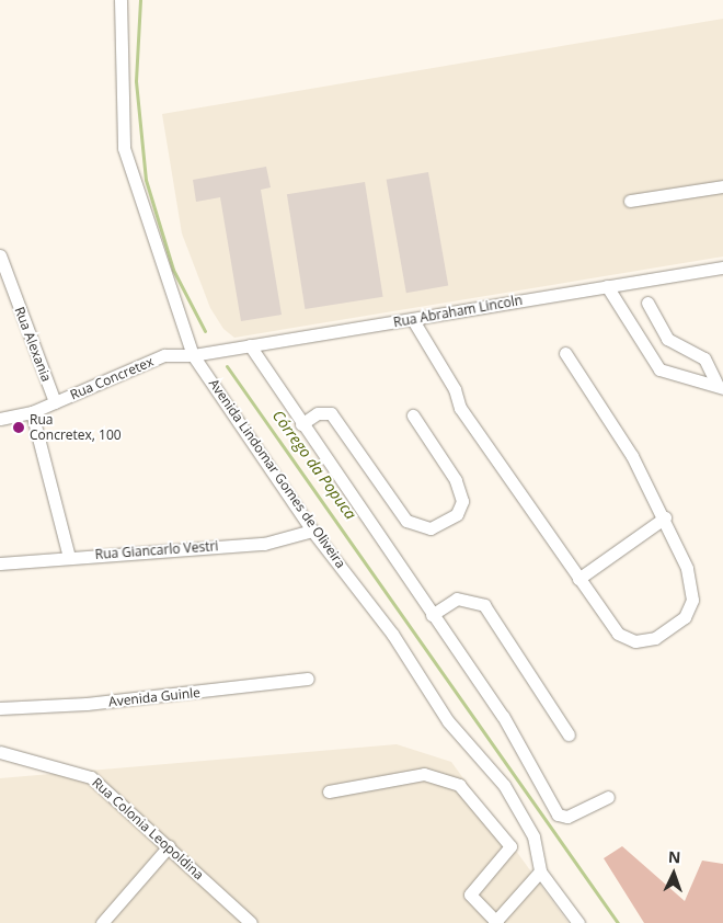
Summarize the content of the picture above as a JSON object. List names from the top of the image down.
{
  "streets": {
    "street": [
      "Rua Abraham Lincoln",
      "Rua Alexania",
      "Rua Concretex",
      "Avenida Lindomar Gomes de Oliveira",
      "Rua Giancarlo Vestri",
      "Avenida Guinle",
      "Rua Colonia Leopoldina"
    ]
  },
  "crossings": [
    ["Rua Abraham Lincoln", "Rua Concretex"],
    ["Rua Abraham Lincoln", "Avenida Lindomar Gomes de Oliveira"],
    ["Rua Alexania", "Rua Concretex"],
    ["Rua Concretex", "Avenida Lindomar Gomes de Oliveira"],
    ["Avenida Lindomar Gomes de Oliveira", "Rua Giancarlo Vestri"]
  ],
  "water": ["Córrego da Popuca"],
  "places": ["Rua Concretex, 100"],
  "north": "top"
}
